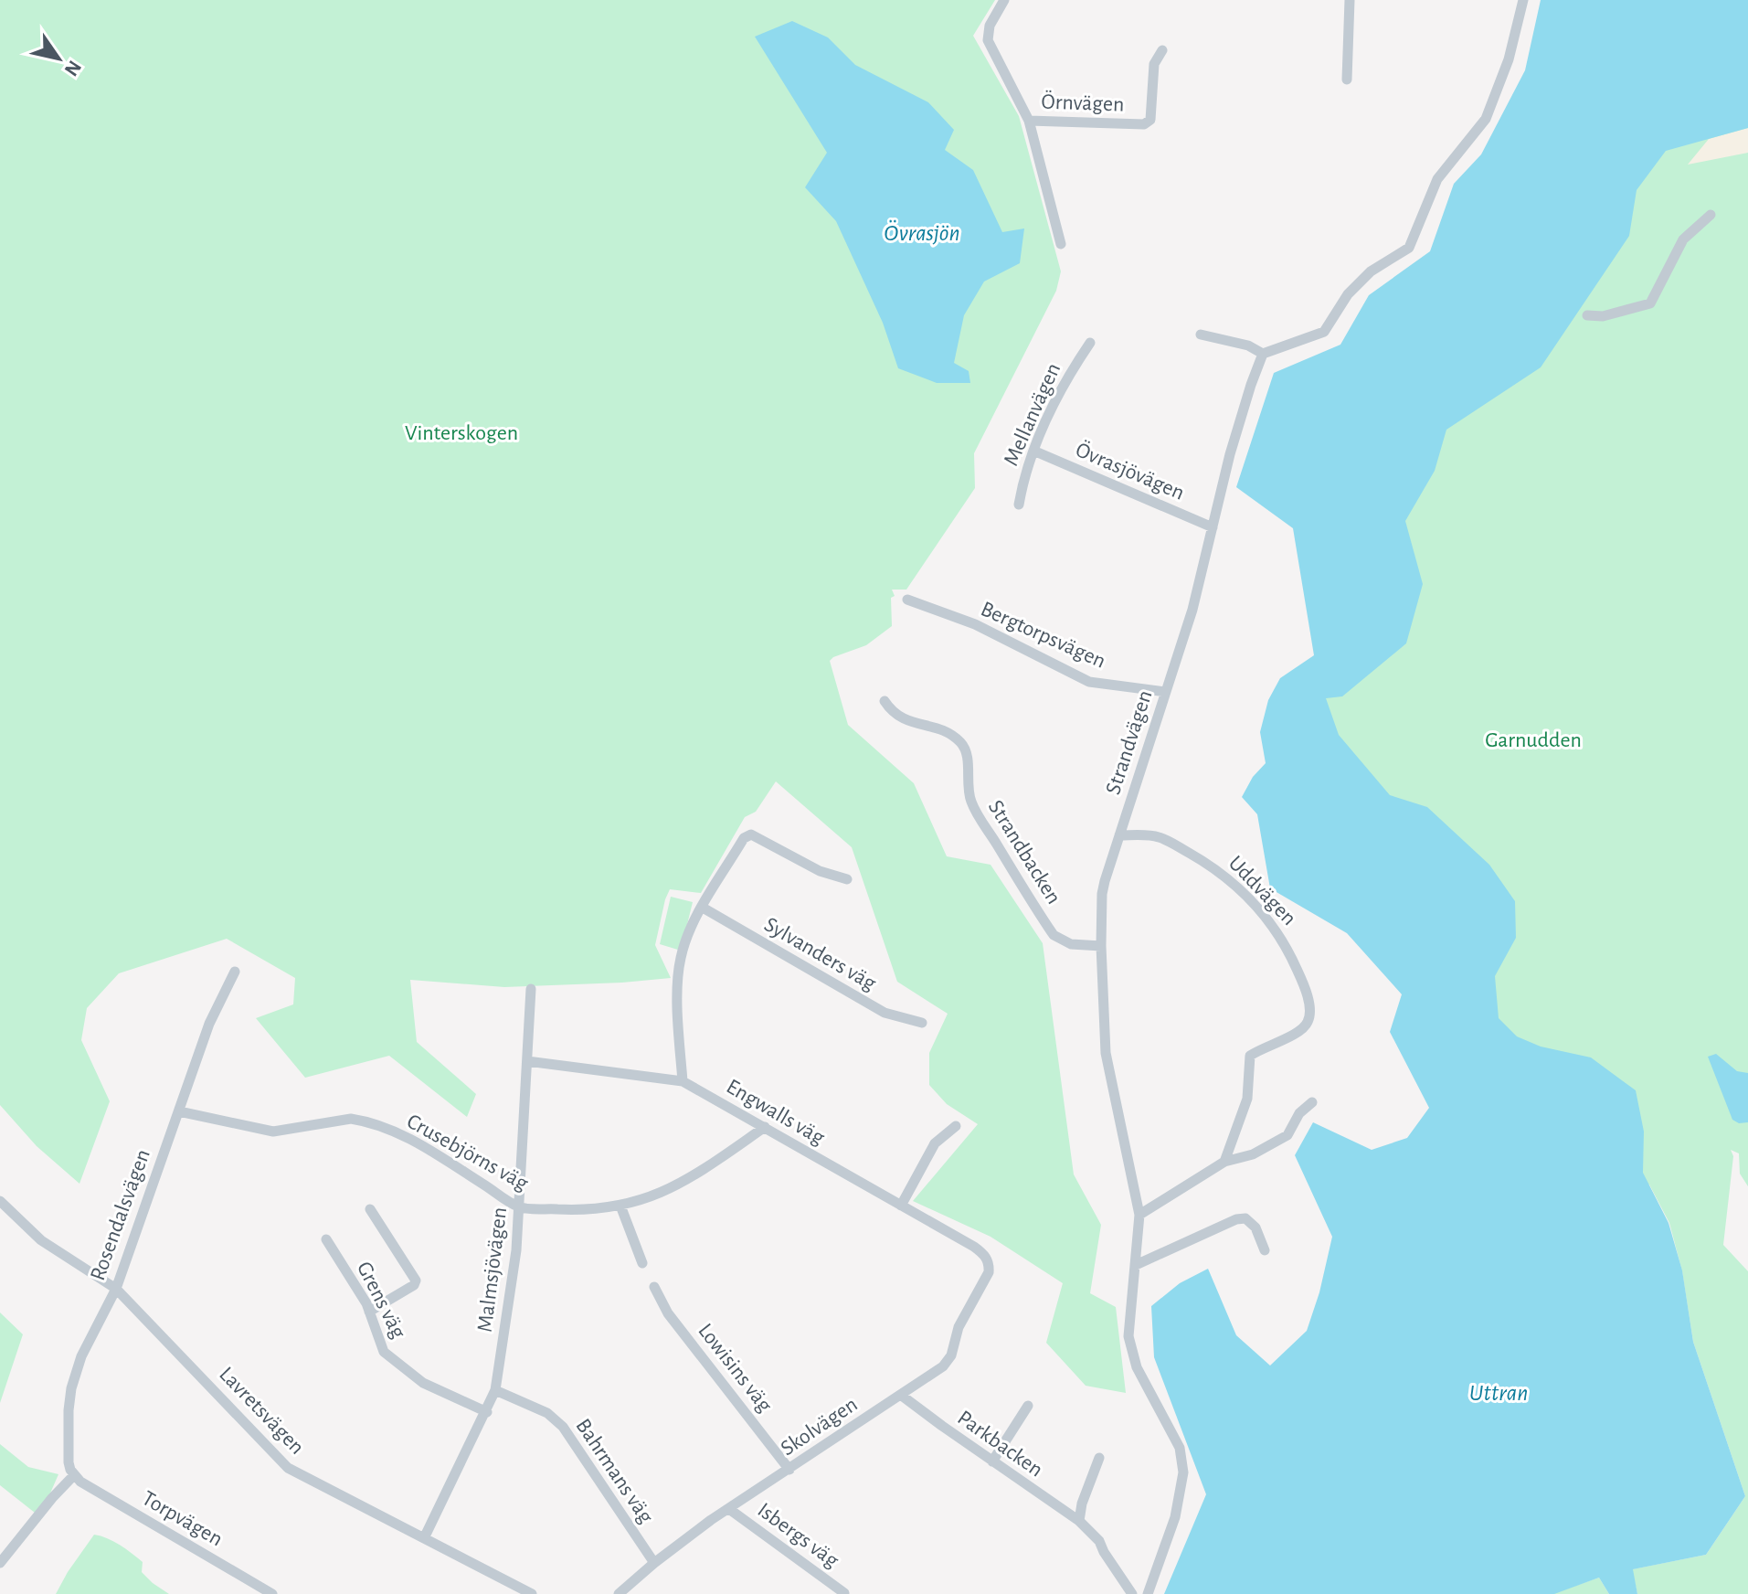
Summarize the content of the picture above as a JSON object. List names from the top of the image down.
{
  "streets": {
    "street": [
      "Örnvägen",
      "Mellanvägen",
      "Övrasjövägen",
      "Bergtorpsvägen",
      "Strandvägen",
      "Strandbacken",
      "Uddvägen",
      "Sylvanders väg",
      "Engwalls väg",
      "Crusebjörns väg",
      "Rosendalsvägen",
      "Malmsjövägen",
      "Grens väg",
      "Lowisins väg",
      "Lavretsvägen",
      "Skolvägen",
      "Parkbacken",
      "Bahrmans väg",
      "Torpvägen",
      "Isbergs väg"
    ]
  },
  "crossings": [
    ["Mellanvägen", "Övrasjövägen"],
    ["Övrasjövägen", "Strandvägen"],
    ["Bergtorpsvägen", "Strandvägen"],
    ["Strandvägen", "Strandbacken"],
    ["Strandvägen", "Uddvägen"],
    ["Engwalls väg", "Crusebjörns väg"],
    ["Engwalls väg", "Malmsjövägen"],
    ["Engwalls väg", "Skolvägen"],
    ["Crusebjörns väg", "Rosendalsvägen"],
    ["Crusebjörns väg", "Malmsjövägen"],
    ["Rosendalsvägen", "Lavretsvägen"],
    ["Rosendalsvägen", "Torpvägen"],
    ["Malmsjövägen", "Grens väg"],
    ["Malmsjövägen", "Lavretsvägen"],
    ["Malmsjövägen", "Bahrmans väg"],
    ["Lowisins väg", "Skolvägen"],
    ["Skolvägen", "Parkbacken"],
    ["Skolvägen", "Bahrmans väg"],
    ["Skolvägen", "Isbergs väg"]
  ],
  "water": ["Övrasjön", "Uttran"],
  "parks": ["Vinterskogen", "Garnudden"],
  "north": "bottom right"
}
